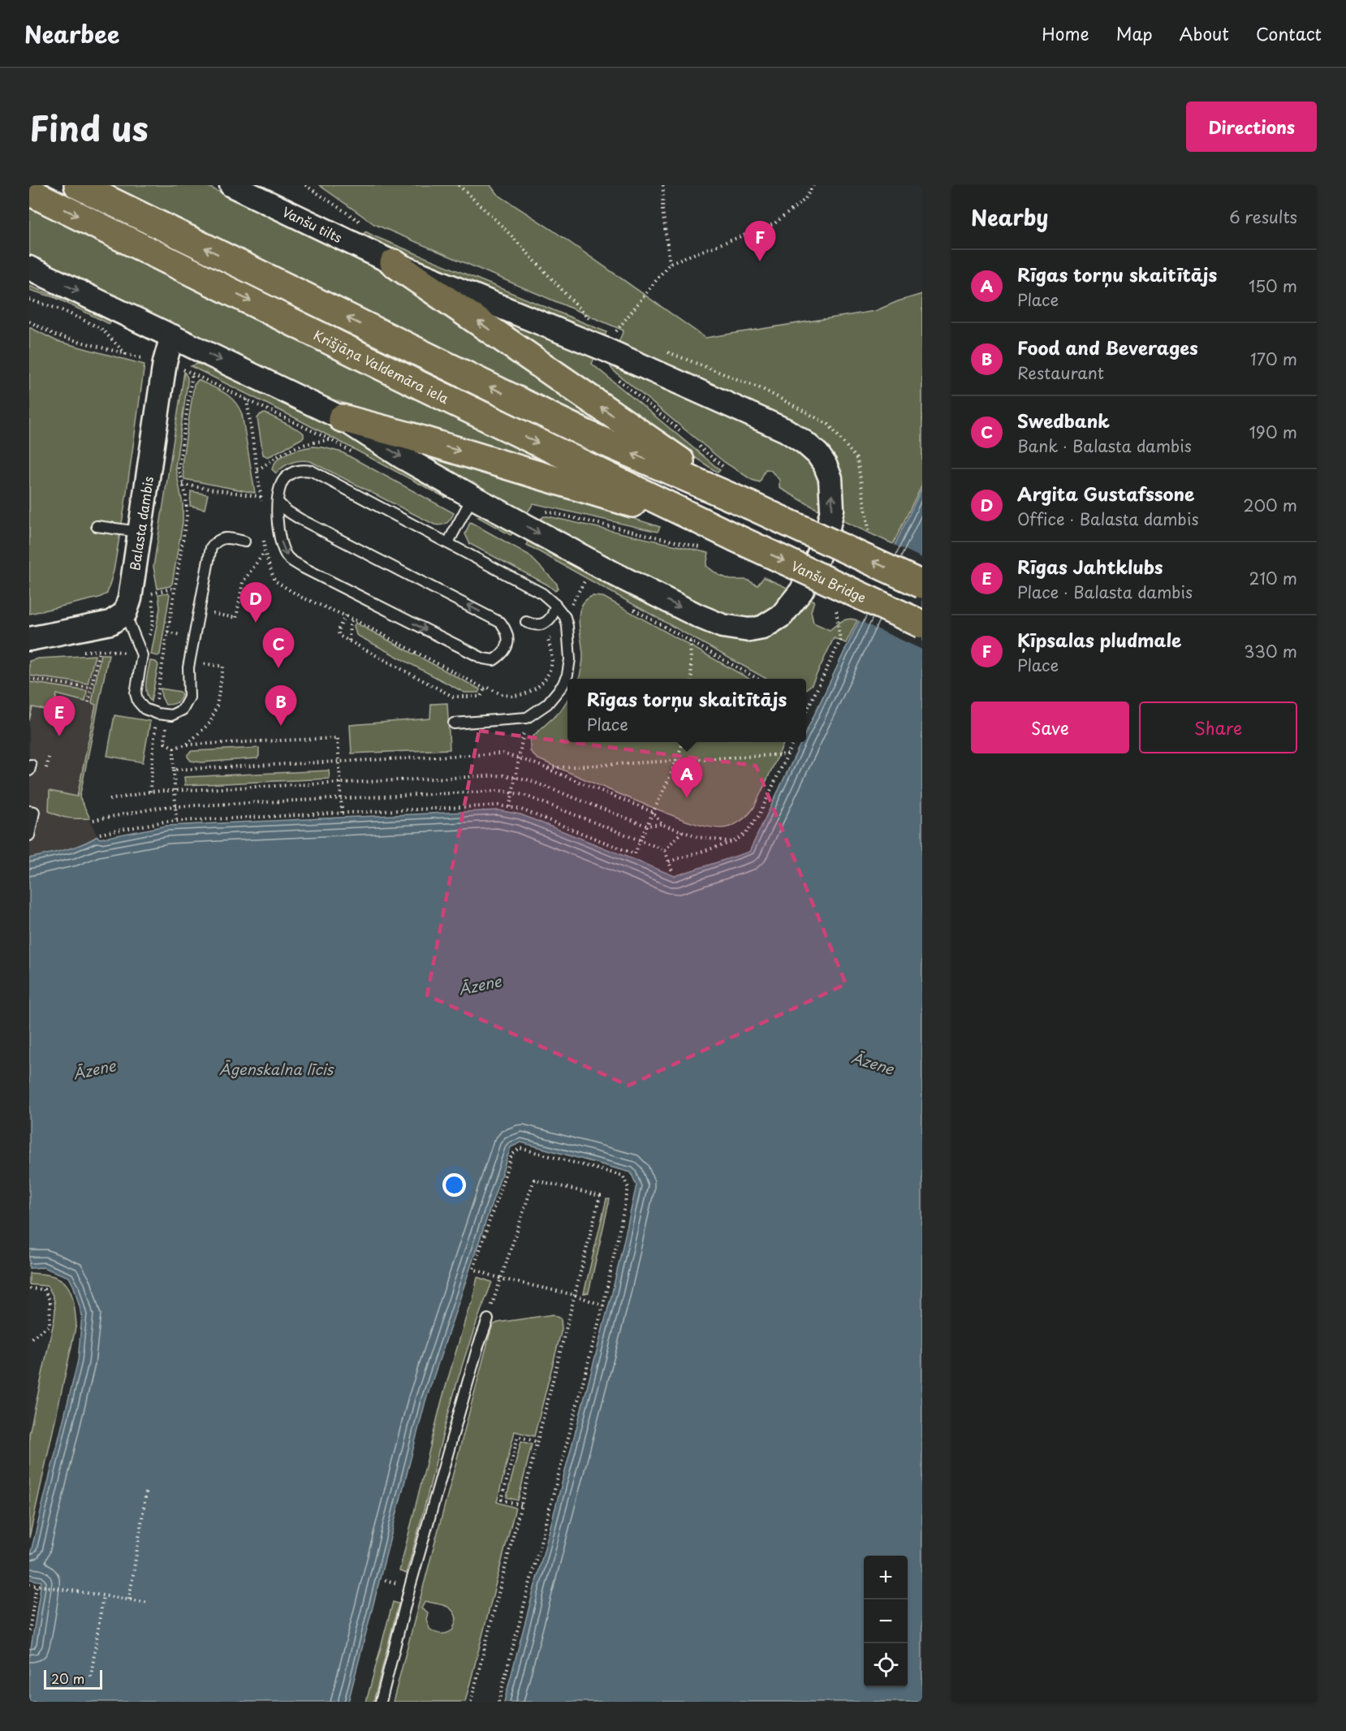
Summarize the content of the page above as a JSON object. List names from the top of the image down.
{
  "streets": {
    "main road": ["Krišjāņa Valdemāra iela", "Vanšu Bridge"],
    "street": ["Vanšu tilts", "Balasta dambis"]
  },
  "crossings": [
    ["Vanšu tilts", "Balasta dambis"],
    ["Krišjāņa Valdemāra iela", "Vanšu Bridge"]
  ],
  "water": ["Āzene", "Āgenskalna līcis"],
  "scale_bar": "20 m",
  "page": {
    "header": "Nearbee",
    "nav": [
      "Home",
      "Map",
      "About",
      "Contact"
    ],
    "title": "Find us",
    "buttons": [
      "Directions",
      ["Save", "Share"]
    ],
    "heading": ["Nearby", "6 results"],
    "pins": [
      "F",
      "D",
      "C",
      "B",
      "E",
      "A"
    ],
    "list": [
      {
        "mark": "A",
        "name": "Rīgas torņu skaitītājs",
        "note": "Place",
        "value": "150 m"
      },
      {
        "mark": "B",
        "name": "Food and Beverages",
        "note": "Restaurant",
        "value": "170 m"
      },
      {
        "mark": "C",
        "name": "Swedbank",
        "note": "Bank · Balasta dambis",
        "value": "190 m"
      },
      {
        "mark": "D",
        "name": "Argita Gustafssone",
        "note": "Office · Balasta dambis",
        "value": "200 m"
      },
      {
        "mark": "E",
        "name": "Rīgas Jahtklubs",
        "note": "Place · Balasta dambis",
        "value": "210 m"
      },
      {
        "mark": "F",
        "name": "Ķīpsalas pludmale",
        "note": "Place",
        "value": "330 m"
      }
    ],
    "popup": ["Rīgas torņu skaitītājs", "Place"],
    "map_buttons": ["+", "−"],
    "scale": "20 m"
  }
}
